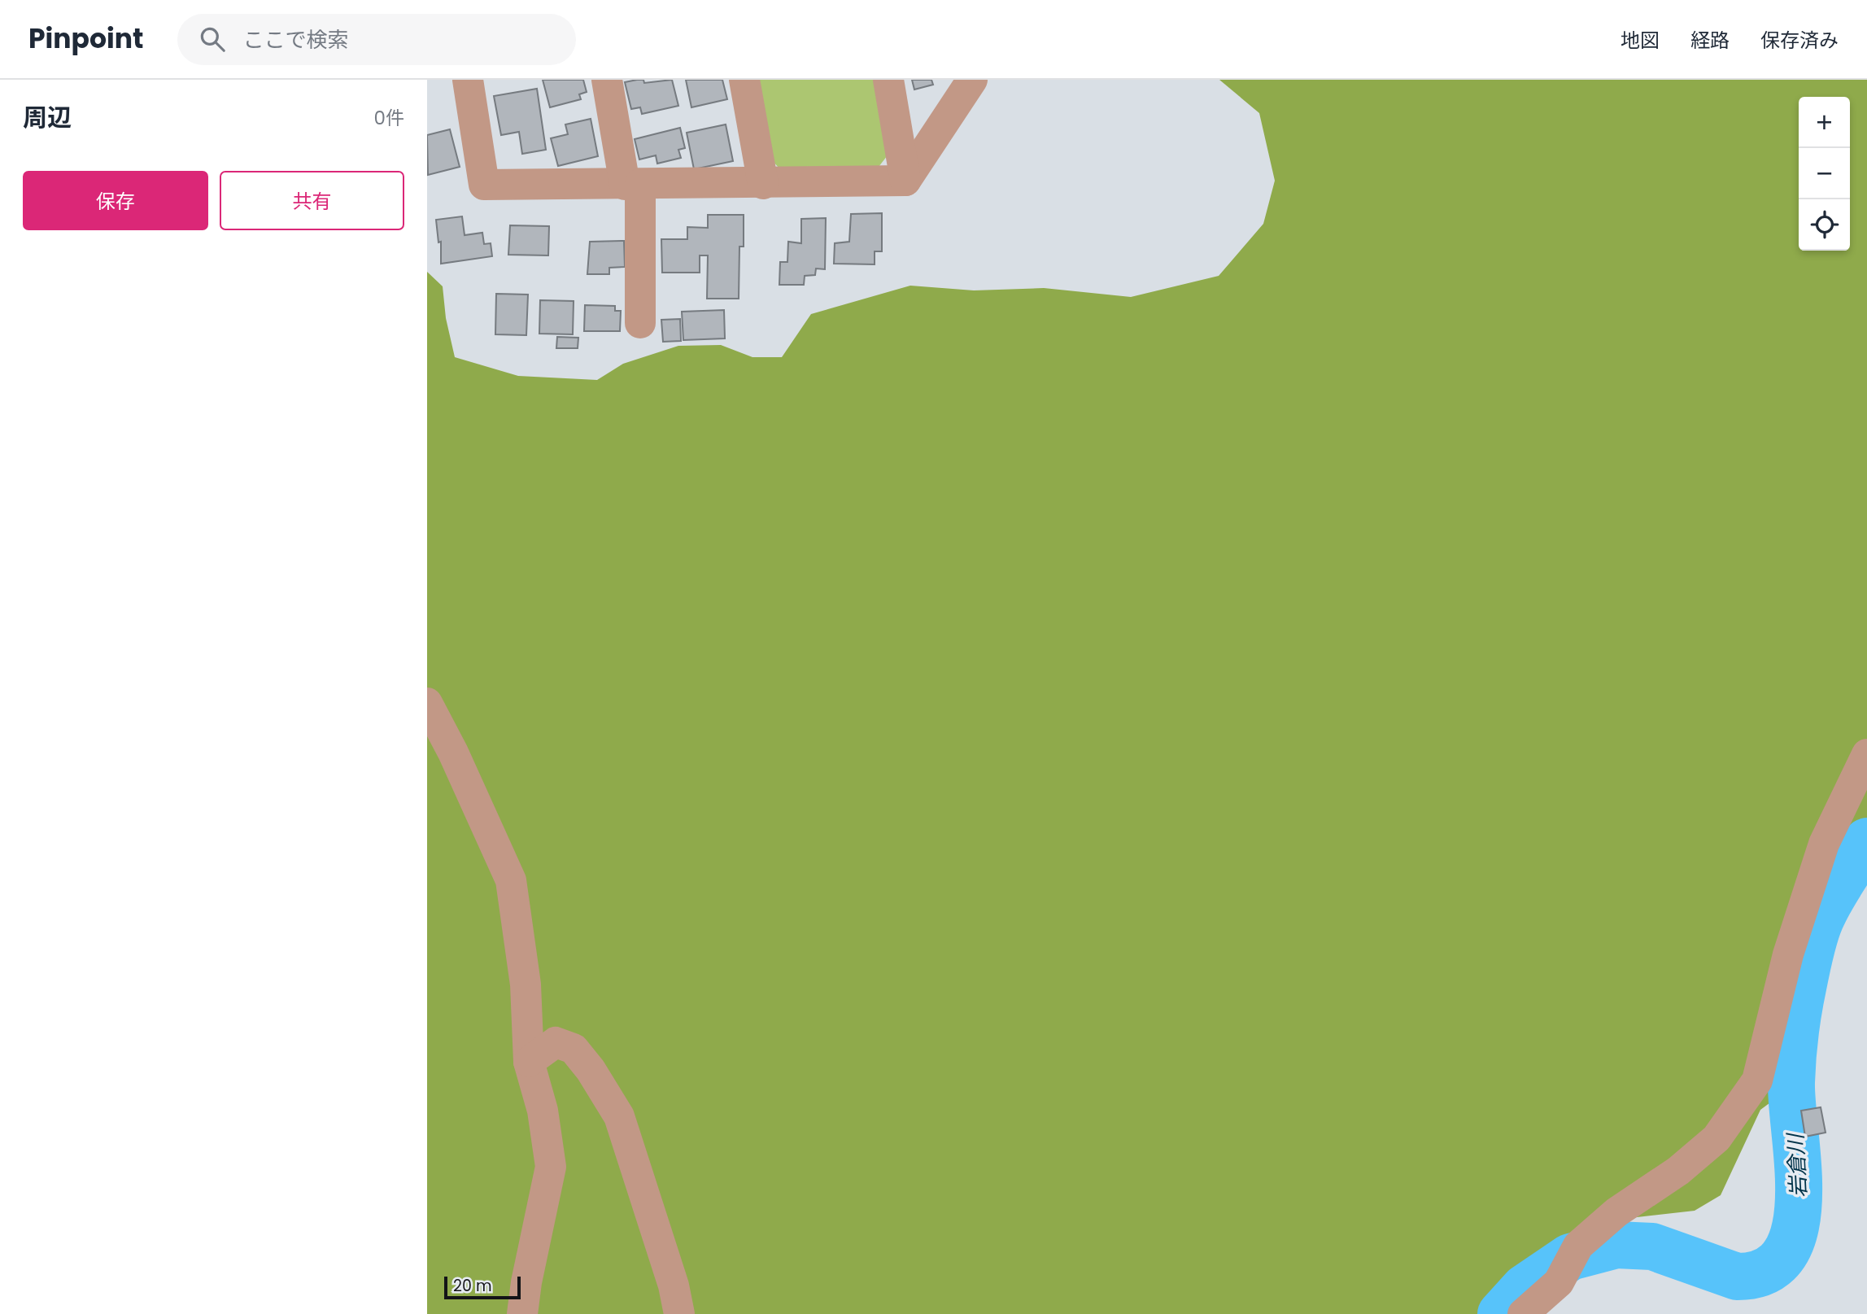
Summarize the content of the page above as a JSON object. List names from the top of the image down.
{
  "water": ["岩倉川"],
  "scale_bar": "20 m",
  "page": {
    "header": "Pinpoint",
    "search": "ここで検索",
    "nav": ["地図", "経路", "保存済み"],
    "heading": ["周辺", "0件"],
    "map_buttons": ["+", "−"],
    "buttons": ["保存", "共有"],
    "scale": "20 m"
  }
}
